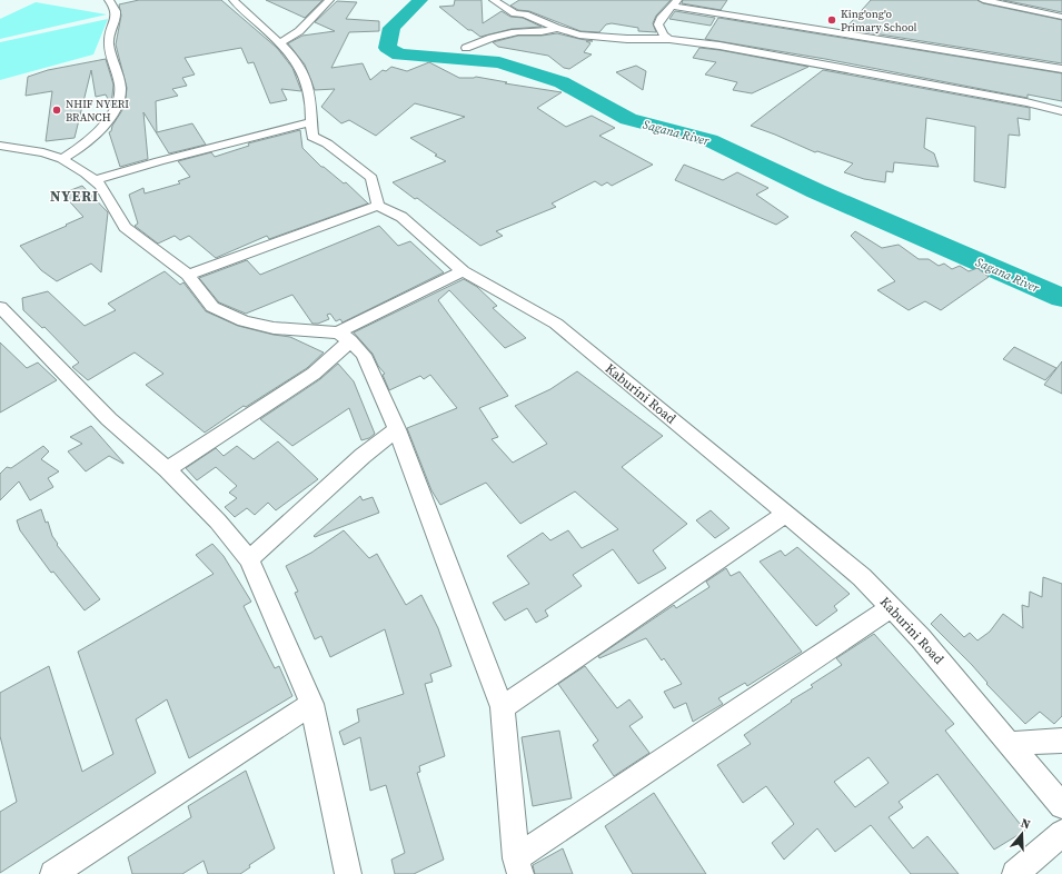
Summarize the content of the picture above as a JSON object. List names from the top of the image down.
{
  "streets": {
    "street": ["Kaburini Road"]
  },
  "districts": ["NYERI"],
  "water": ["Sagana River"],
  "places": ["King'ong'o Primary School", "NHIF NYERI BRANCH"],
  "north": "top"
}
